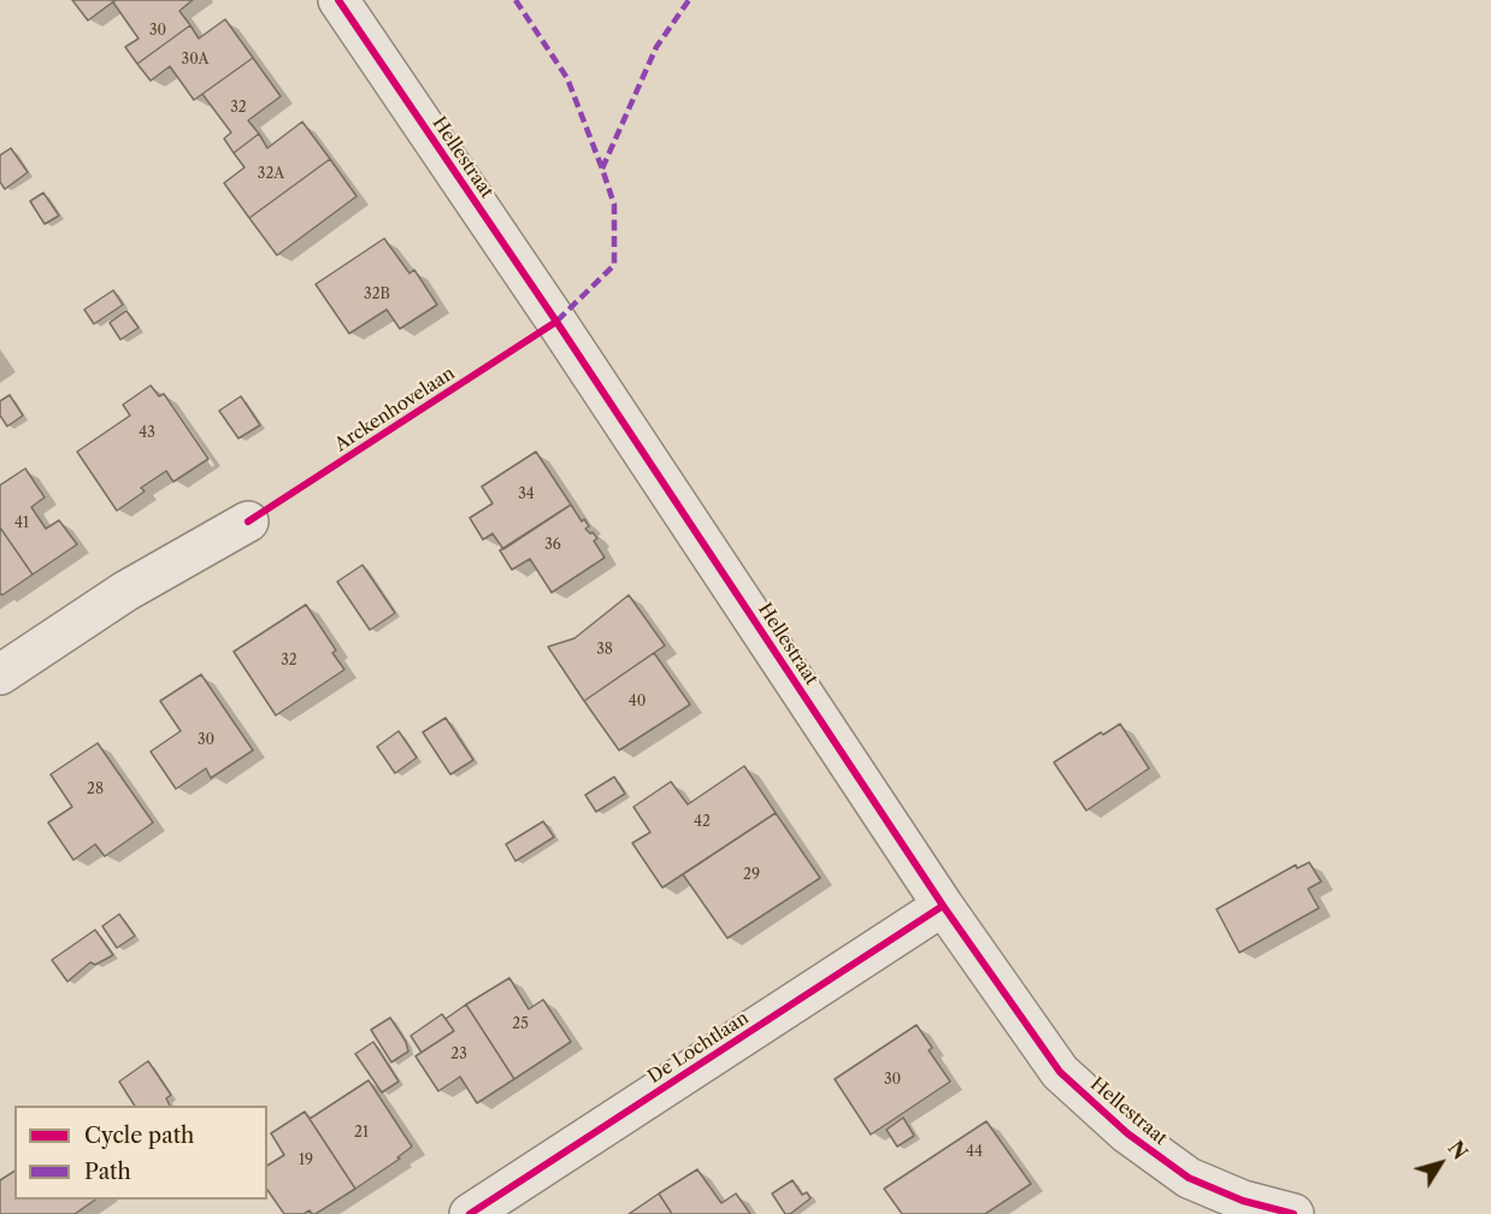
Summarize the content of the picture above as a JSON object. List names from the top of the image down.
{
  "streets": {
    "street": ["Hellestraat", "De Lochtlaan"],
    "cycle path": ["Arckenhovelaan"]
  },
  "crossings": [
    ["Hellestraat", "De Lochtlaan"]
  ],
  "house_numbers": [
    "30",
    "30A",
    "32",
    "32A",
    "32B",
    "43",
    "34",
    "41",
    "36",
    "38",
    "32",
    "40",
    "30",
    "28",
    "42",
    "29",
    "25",
    "23",
    "30",
    "21",
    "44",
    "19"
  ],
  "legend": ["Cycle path", "Path"],
  "north": "top right"
}
